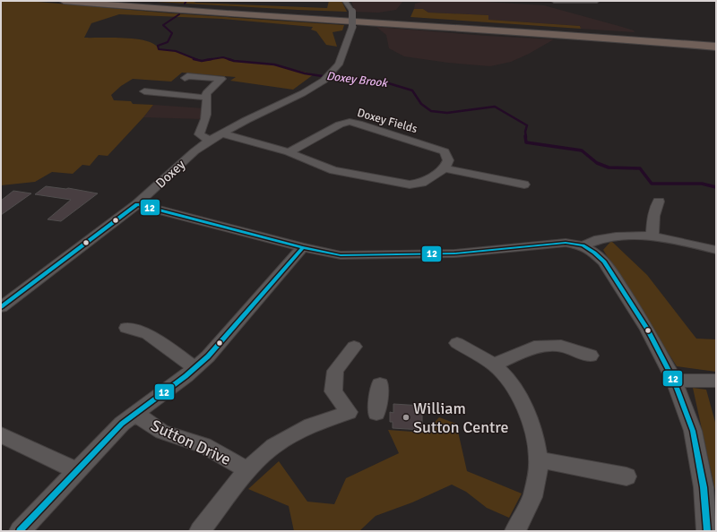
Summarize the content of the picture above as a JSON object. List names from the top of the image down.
{
  "streets": {
    "street": ["Doxey Fields", "Doxey", "Sutton Drive"]
  },
  "water": ["Doxey Brook"],
  "places": ["William Sutton Centre"],
  "lines": ["transit line 12"]
}
